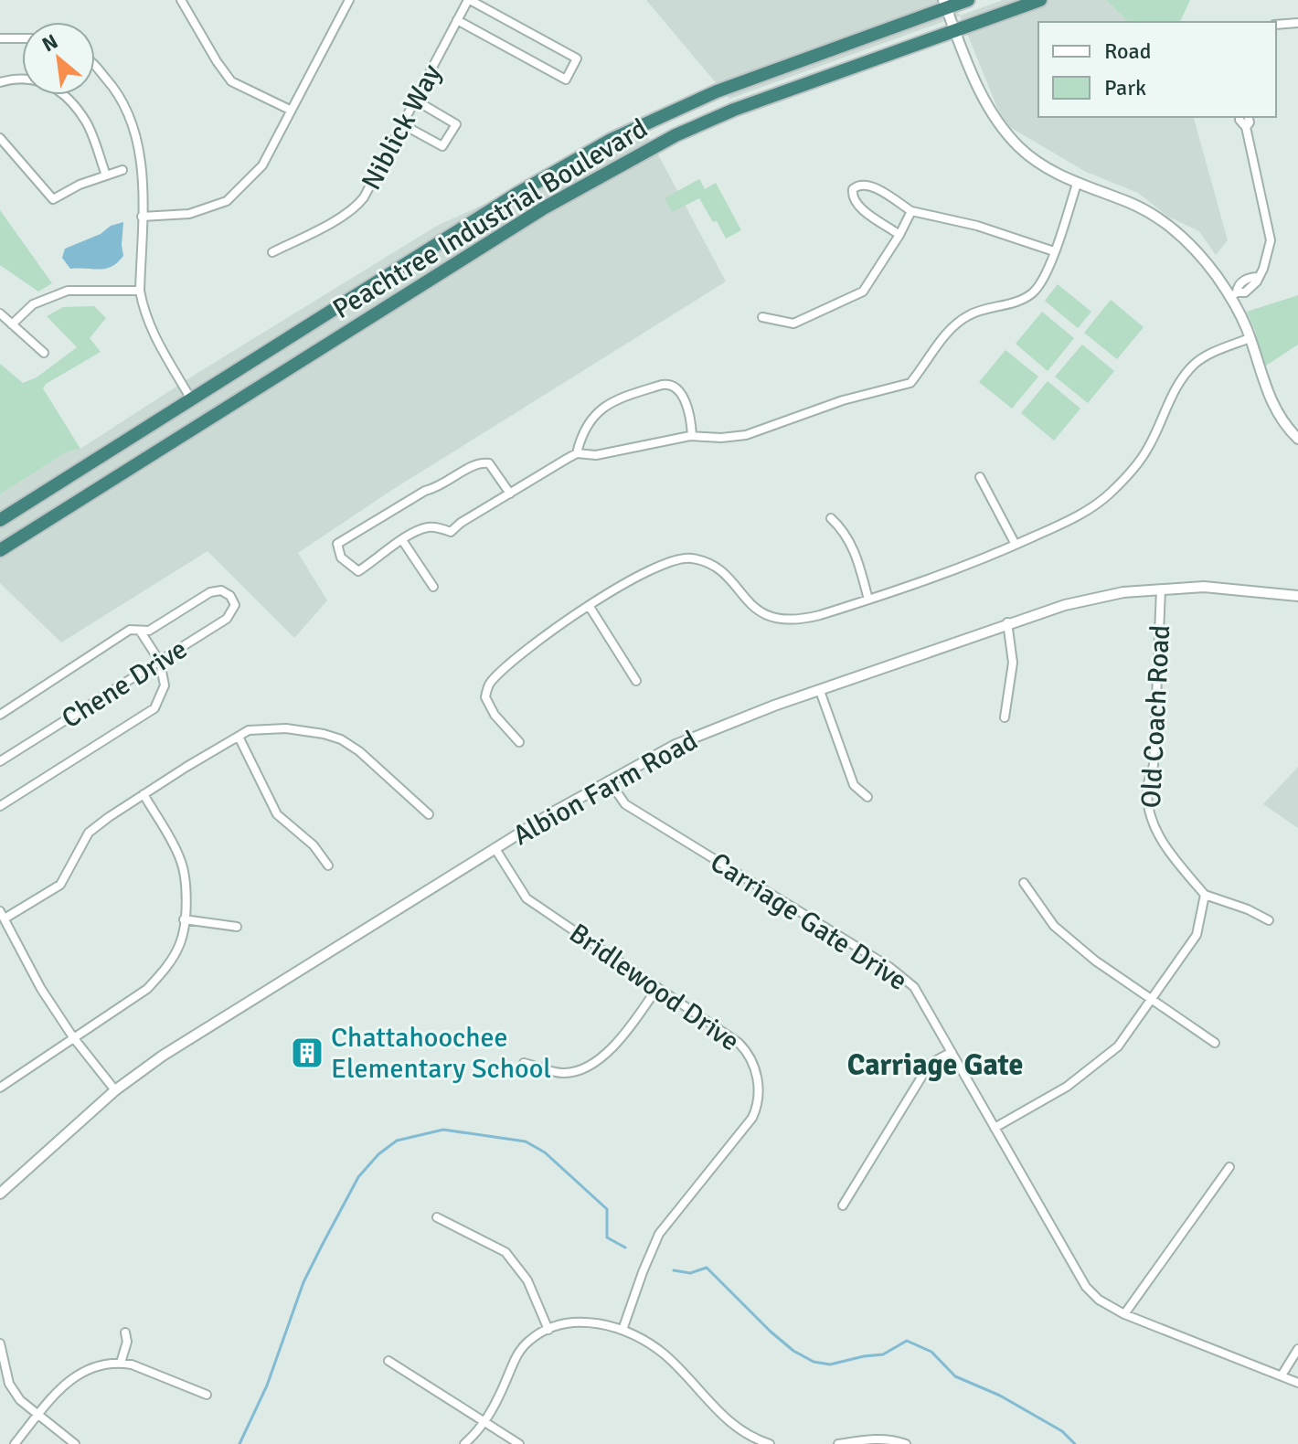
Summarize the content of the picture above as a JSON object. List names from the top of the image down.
{
  "streets": {
    "highway": ["Peachtree Industrial Boulevard"],
    "street": [
      "Niblick Way",
      "Chene Drive",
      "Old Coach Road",
      "Albion Farm Road",
      "Carriage Gate Drive",
      "Bridlewood Drive"
    ]
  },
  "crossings": [
    ["Old Coach Road", "Albion Farm Road"],
    ["Albion Farm Road", "Carriage Gate Drive"],
    ["Albion Farm Road", "Bridlewood Drive"]
  ],
  "districts": ["Carriage Gate"],
  "places": {
    "building": ["Chattahoochee Elementary School"]
  },
  "legend": ["Road", "Park"],
  "north": "top left"
}
